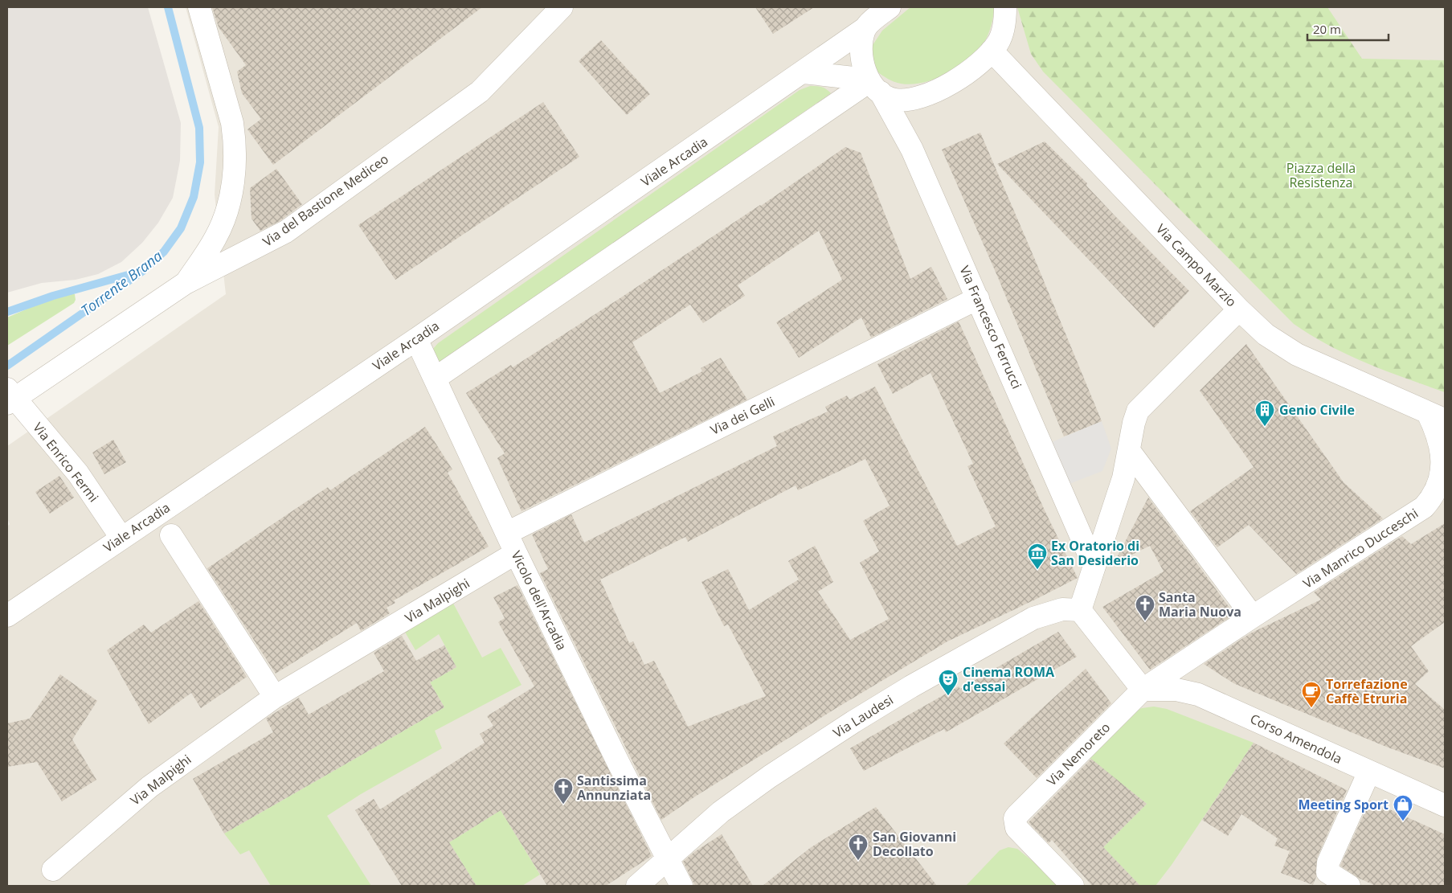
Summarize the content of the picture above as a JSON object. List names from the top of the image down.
{
  "streets": {
    "street": [
      "Viale Arcadia",
      "Via del Bastione Mediceo",
      "Via Campo Marzio",
      "Via Francesco Ferrucci",
      "Via dei Gelli",
      "Via Enrico Fermi",
      "Via Manrico Ducceschi",
      "Via Malpighi",
      "Vicolo dell'Arcadia",
      "Via Laudesi",
      "Corso Amendola",
      "Via Nemoreto"
    ]
  },
  "crossings": [
    ["Viale Arcadia", "Via Enrico Fermi"],
    ["Viale Arcadia", "Vicolo dell'Arcadia"],
    ["Via del Bastione Mediceo", "Via Enrico Fermi"],
    ["Via Campo Marzio", "Via Manrico Ducceschi"],
    ["Via Francesco Ferrucci", "Via dei Gelli"],
    ["Via dei Gelli", "Vicolo dell'Arcadia"],
    ["Via Manrico Ducceschi", "Corso Amendola"],
    ["Via Manrico Ducceschi", "Via Nemoreto"],
    ["Via Malpighi", "Vicolo dell'Arcadia"],
    ["Vicolo dell'Arcadia", "Via Laudesi"],
    ["Corso Amendola", "Via Nemoreto"]
  ],
  "water": ["Torrente Brana"],
  "parks": ["Piazza della Resistenza"],
  "places": {
    "building": ["Genio Civile"],
    "museum": ["Ex Oratorio di San Desiderio"],
    "church": ["Santa Maria Nuova", "Santissima Annunziata", "San Giovanni Decollato"],
    "theatre": ["Cinema ROMA d’essai"],
    "cafe": ["Torrefazione Caffè Etruria"],
    "shop": ["Meeting Sport"]
  },
  "scale_bar": "20 m"
}
